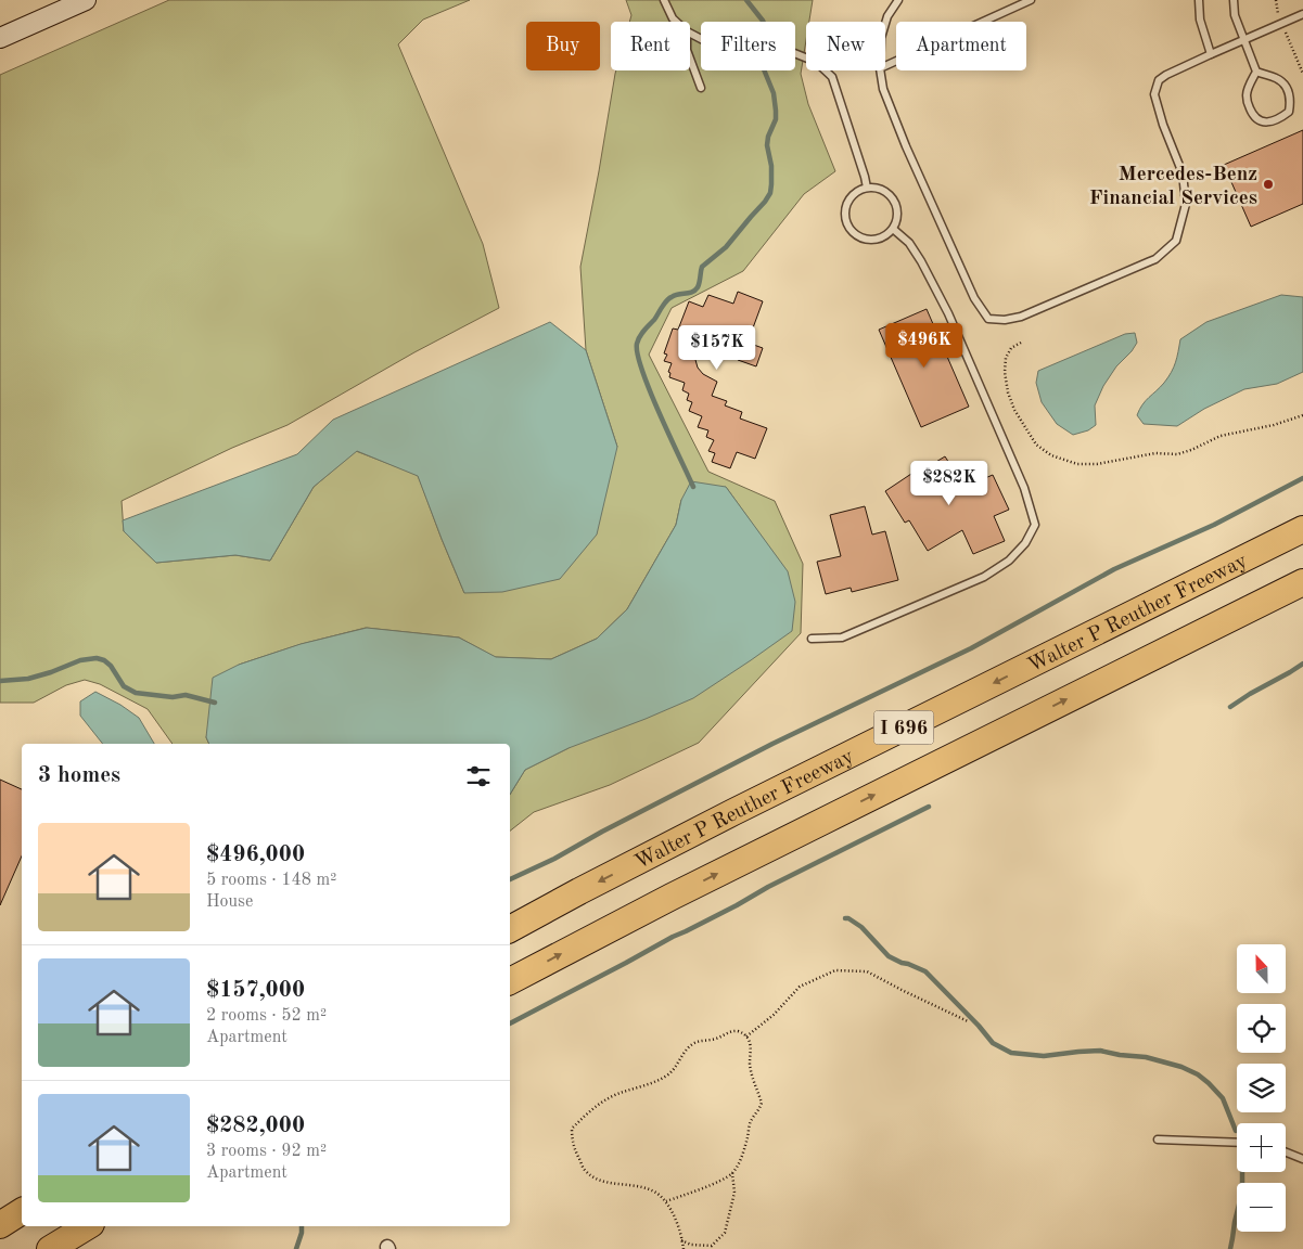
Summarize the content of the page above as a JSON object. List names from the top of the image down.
{
  "streets": {
    "highway": ["Walter P Reuther Freeway", "I 696"]
  },
  "places": ["Mercedes-Benz Financial Services"],
  "north": "top",
  "page": {
    "chip": [
      "Buy",
      "Rent",
      "Filters",
      "New",
      "Apartment"
    ],
    "price": ["$496K", "$157K", "$282K"],
    "heading": "3 homes",
    "list": [
      {
        "name": "$496,000",
        "note": "5 rooms · 148 m² · House"
      },
      {
        "name": "$157,000",
        "note": "2 rooms · 52 m² · Apartment"
      },
      {
        "name": "$282,000",
        "note": "3 rooms · 92 m² · Apartment"
      }
    ],
    "map_buttons": ["+", "−"]
  }
}
